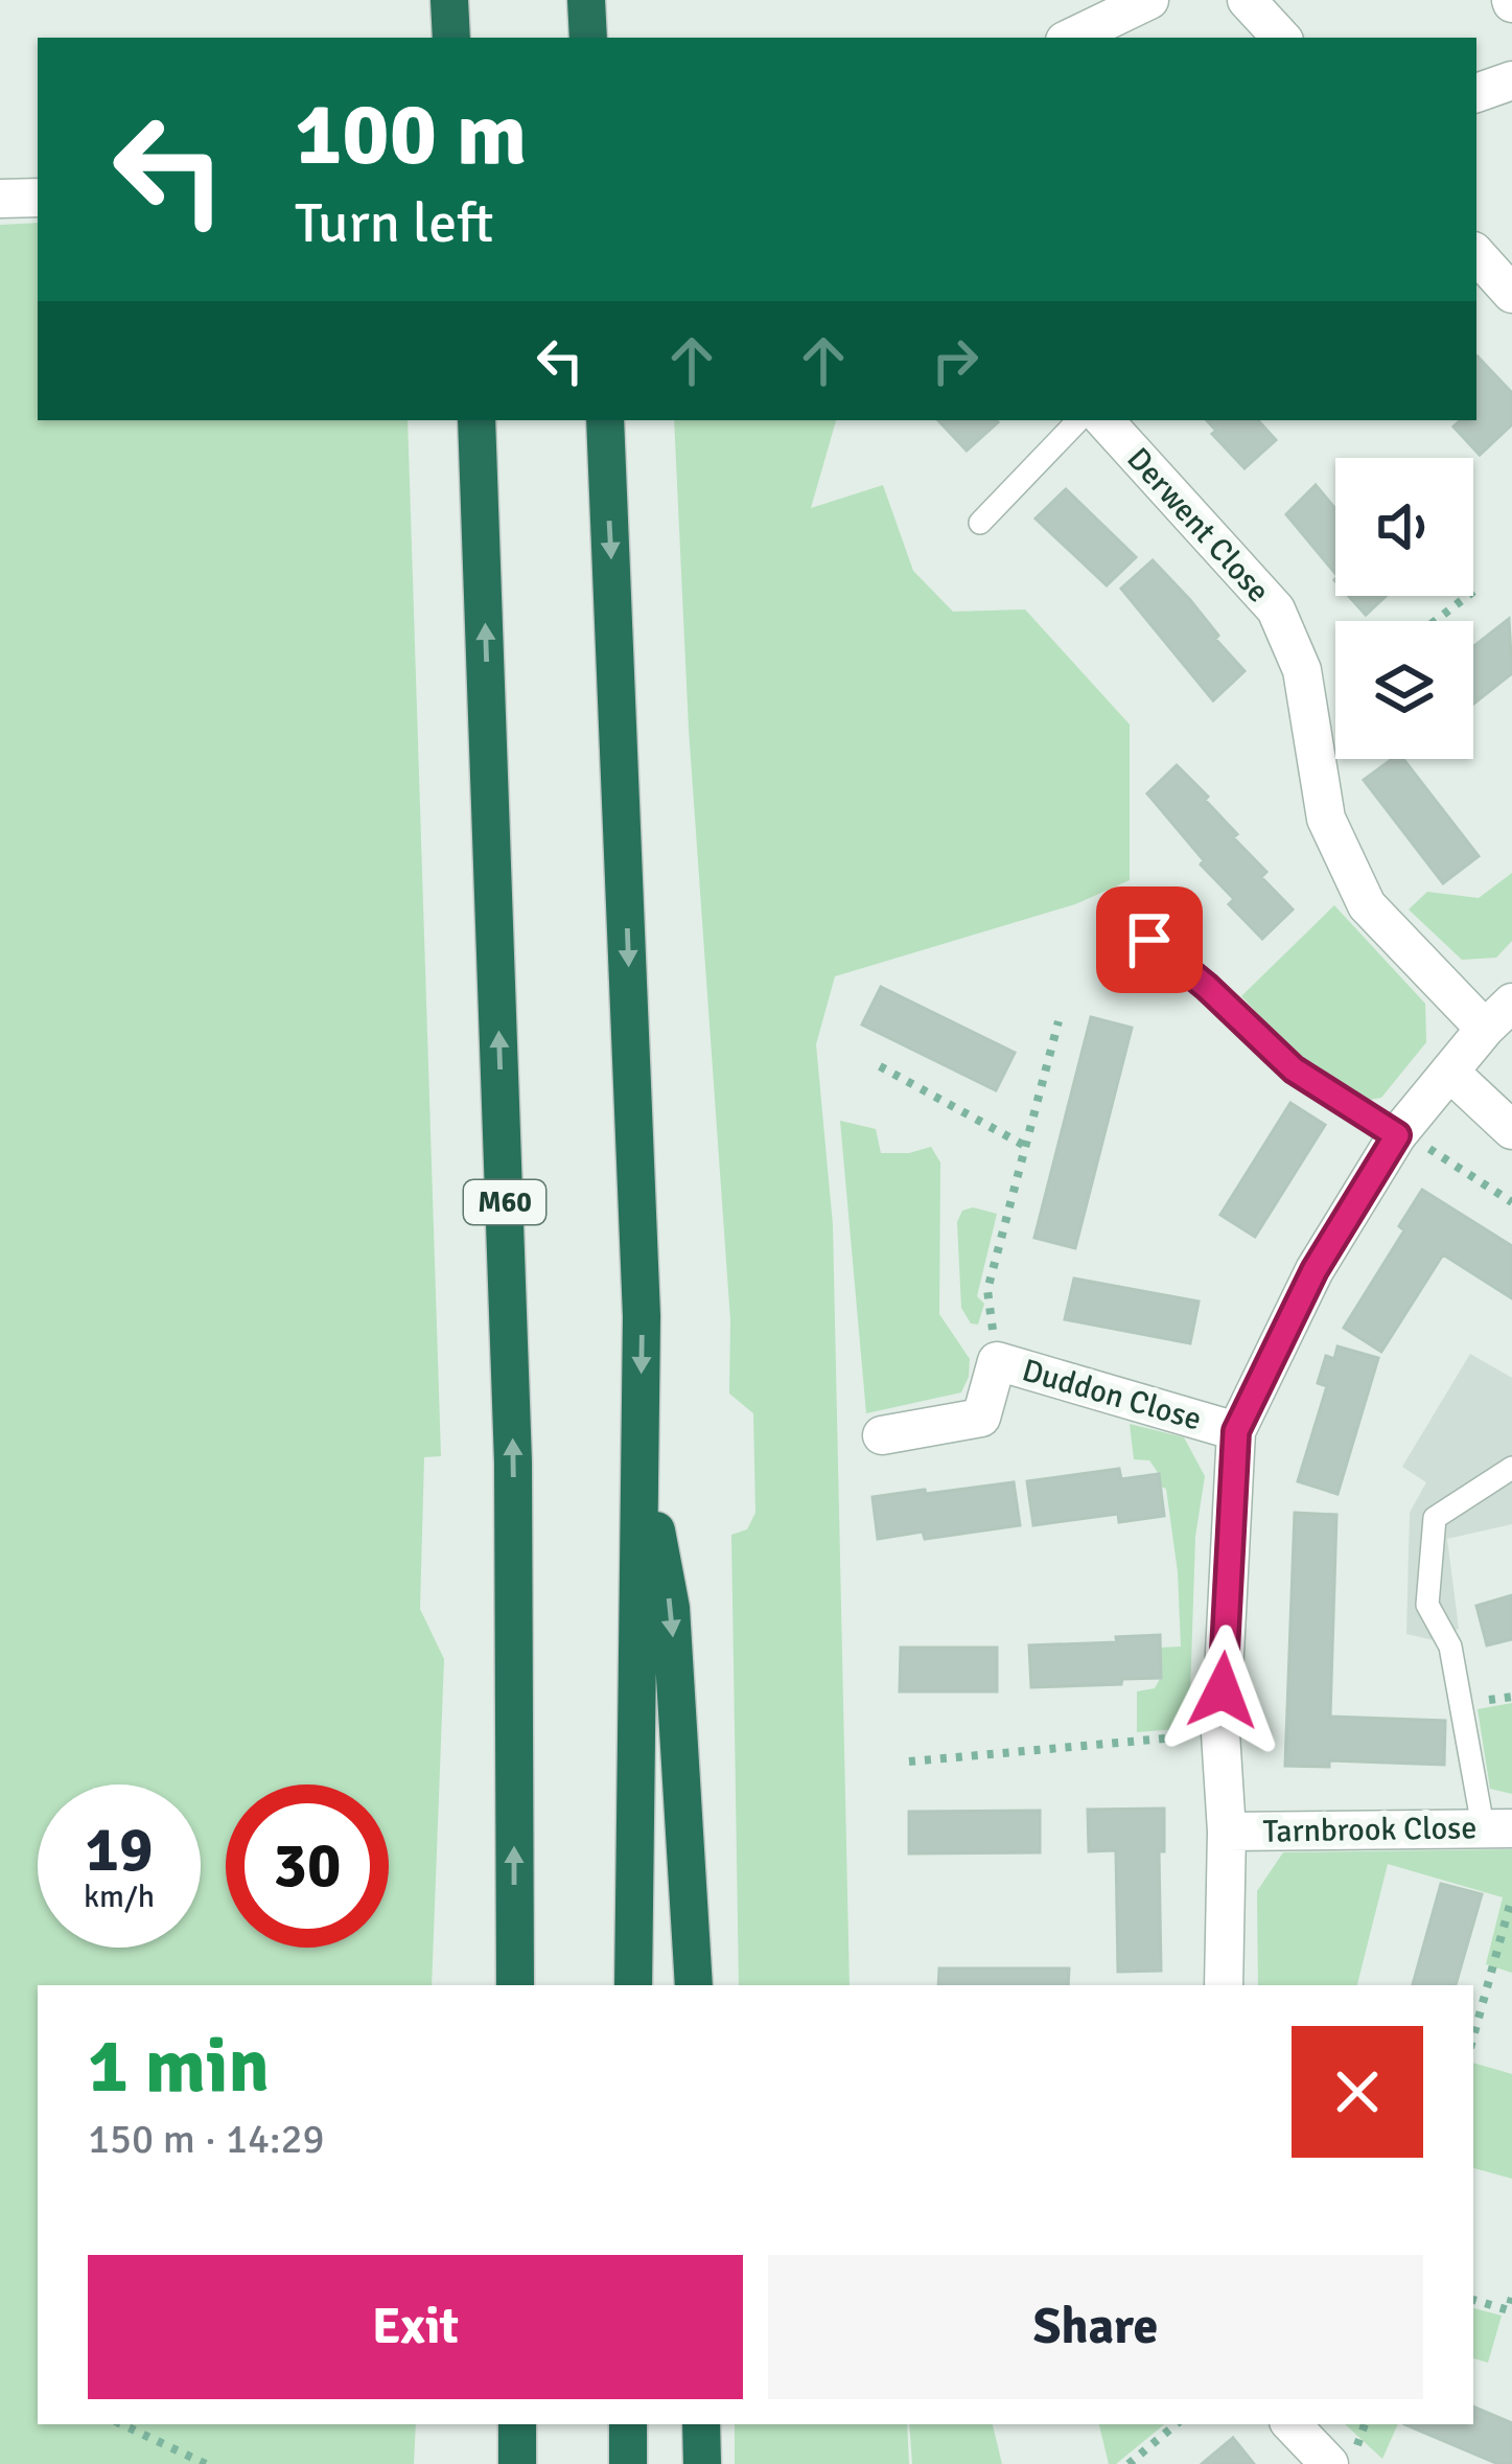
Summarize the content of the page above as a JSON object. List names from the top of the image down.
{
  "streets": {
    "highway": ["M60"],
    "street": ["Derwent Close", "Duddon Close", "Tarnbrook Close"]
  },
  "page": {
    "turn": ["100 m", "Turn left"],
    "speed": "19 km/h",
    "limit": "30",
    "heading": ["1 min", "150 m · 14:29"],
    "buttons": ["Exit", "Share"]
  }
}
